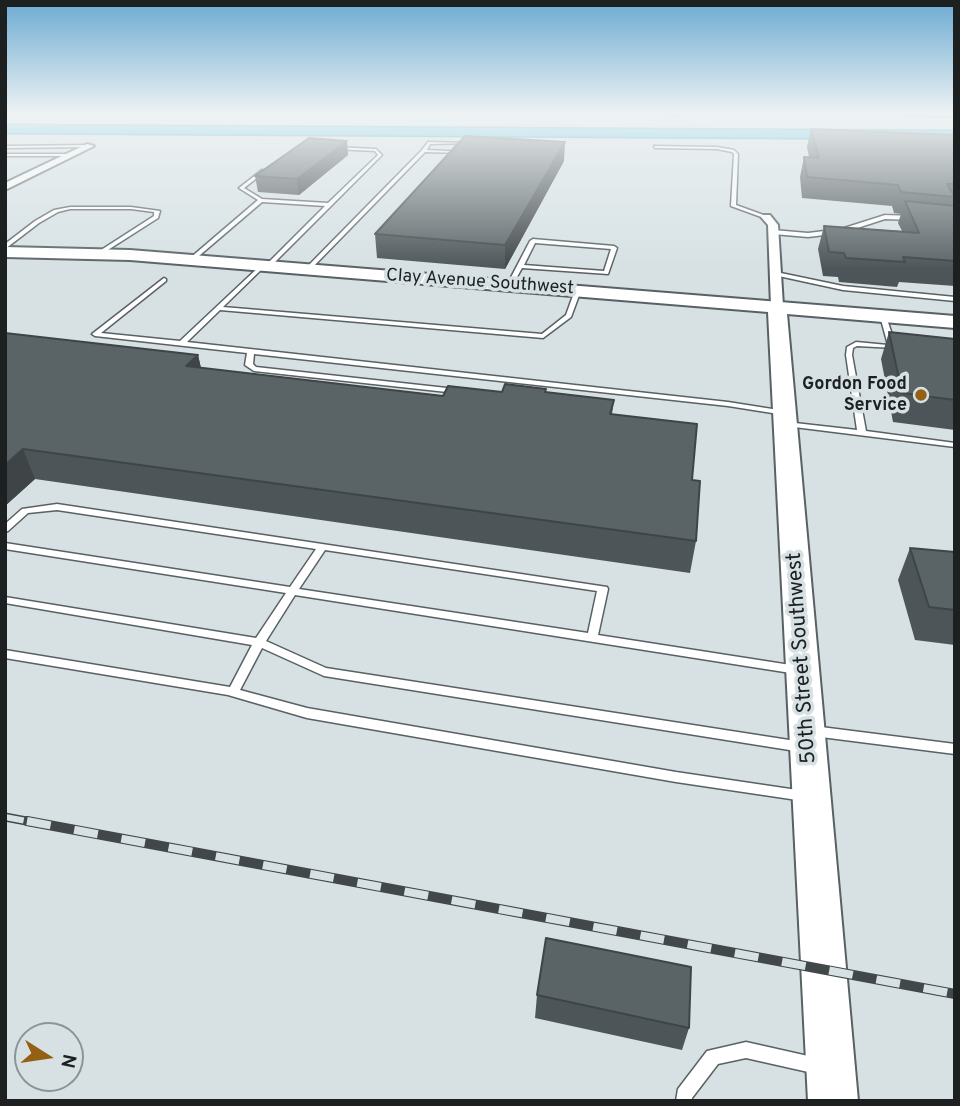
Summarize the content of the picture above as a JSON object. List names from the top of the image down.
{
  "streets": {
    "street": ["Clay Avenue Southwest", "50th Street Southwest"]
  },
  "crossings": [
    ["Clay Avenue Southwest", "50th Street Southwest"]
  ],
  "places": ["Gordon Food Service"],
  "north": "right"
}
